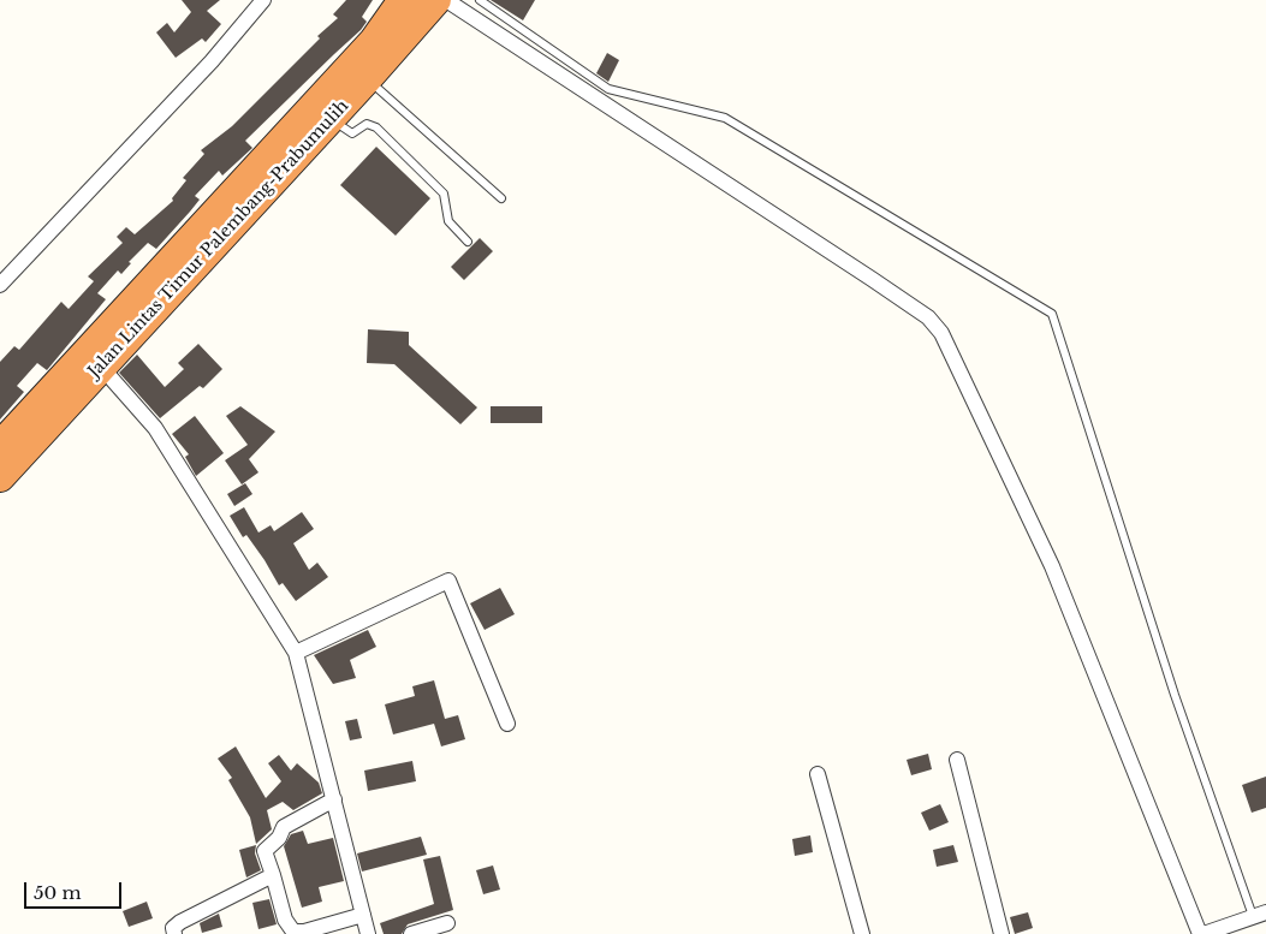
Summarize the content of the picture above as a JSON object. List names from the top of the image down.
{
  "streets": {
    "highway": ["Jalan Lintas Timur Palembang-Prabumulih"]
  },
  "scale_bar": "50 m"
}
